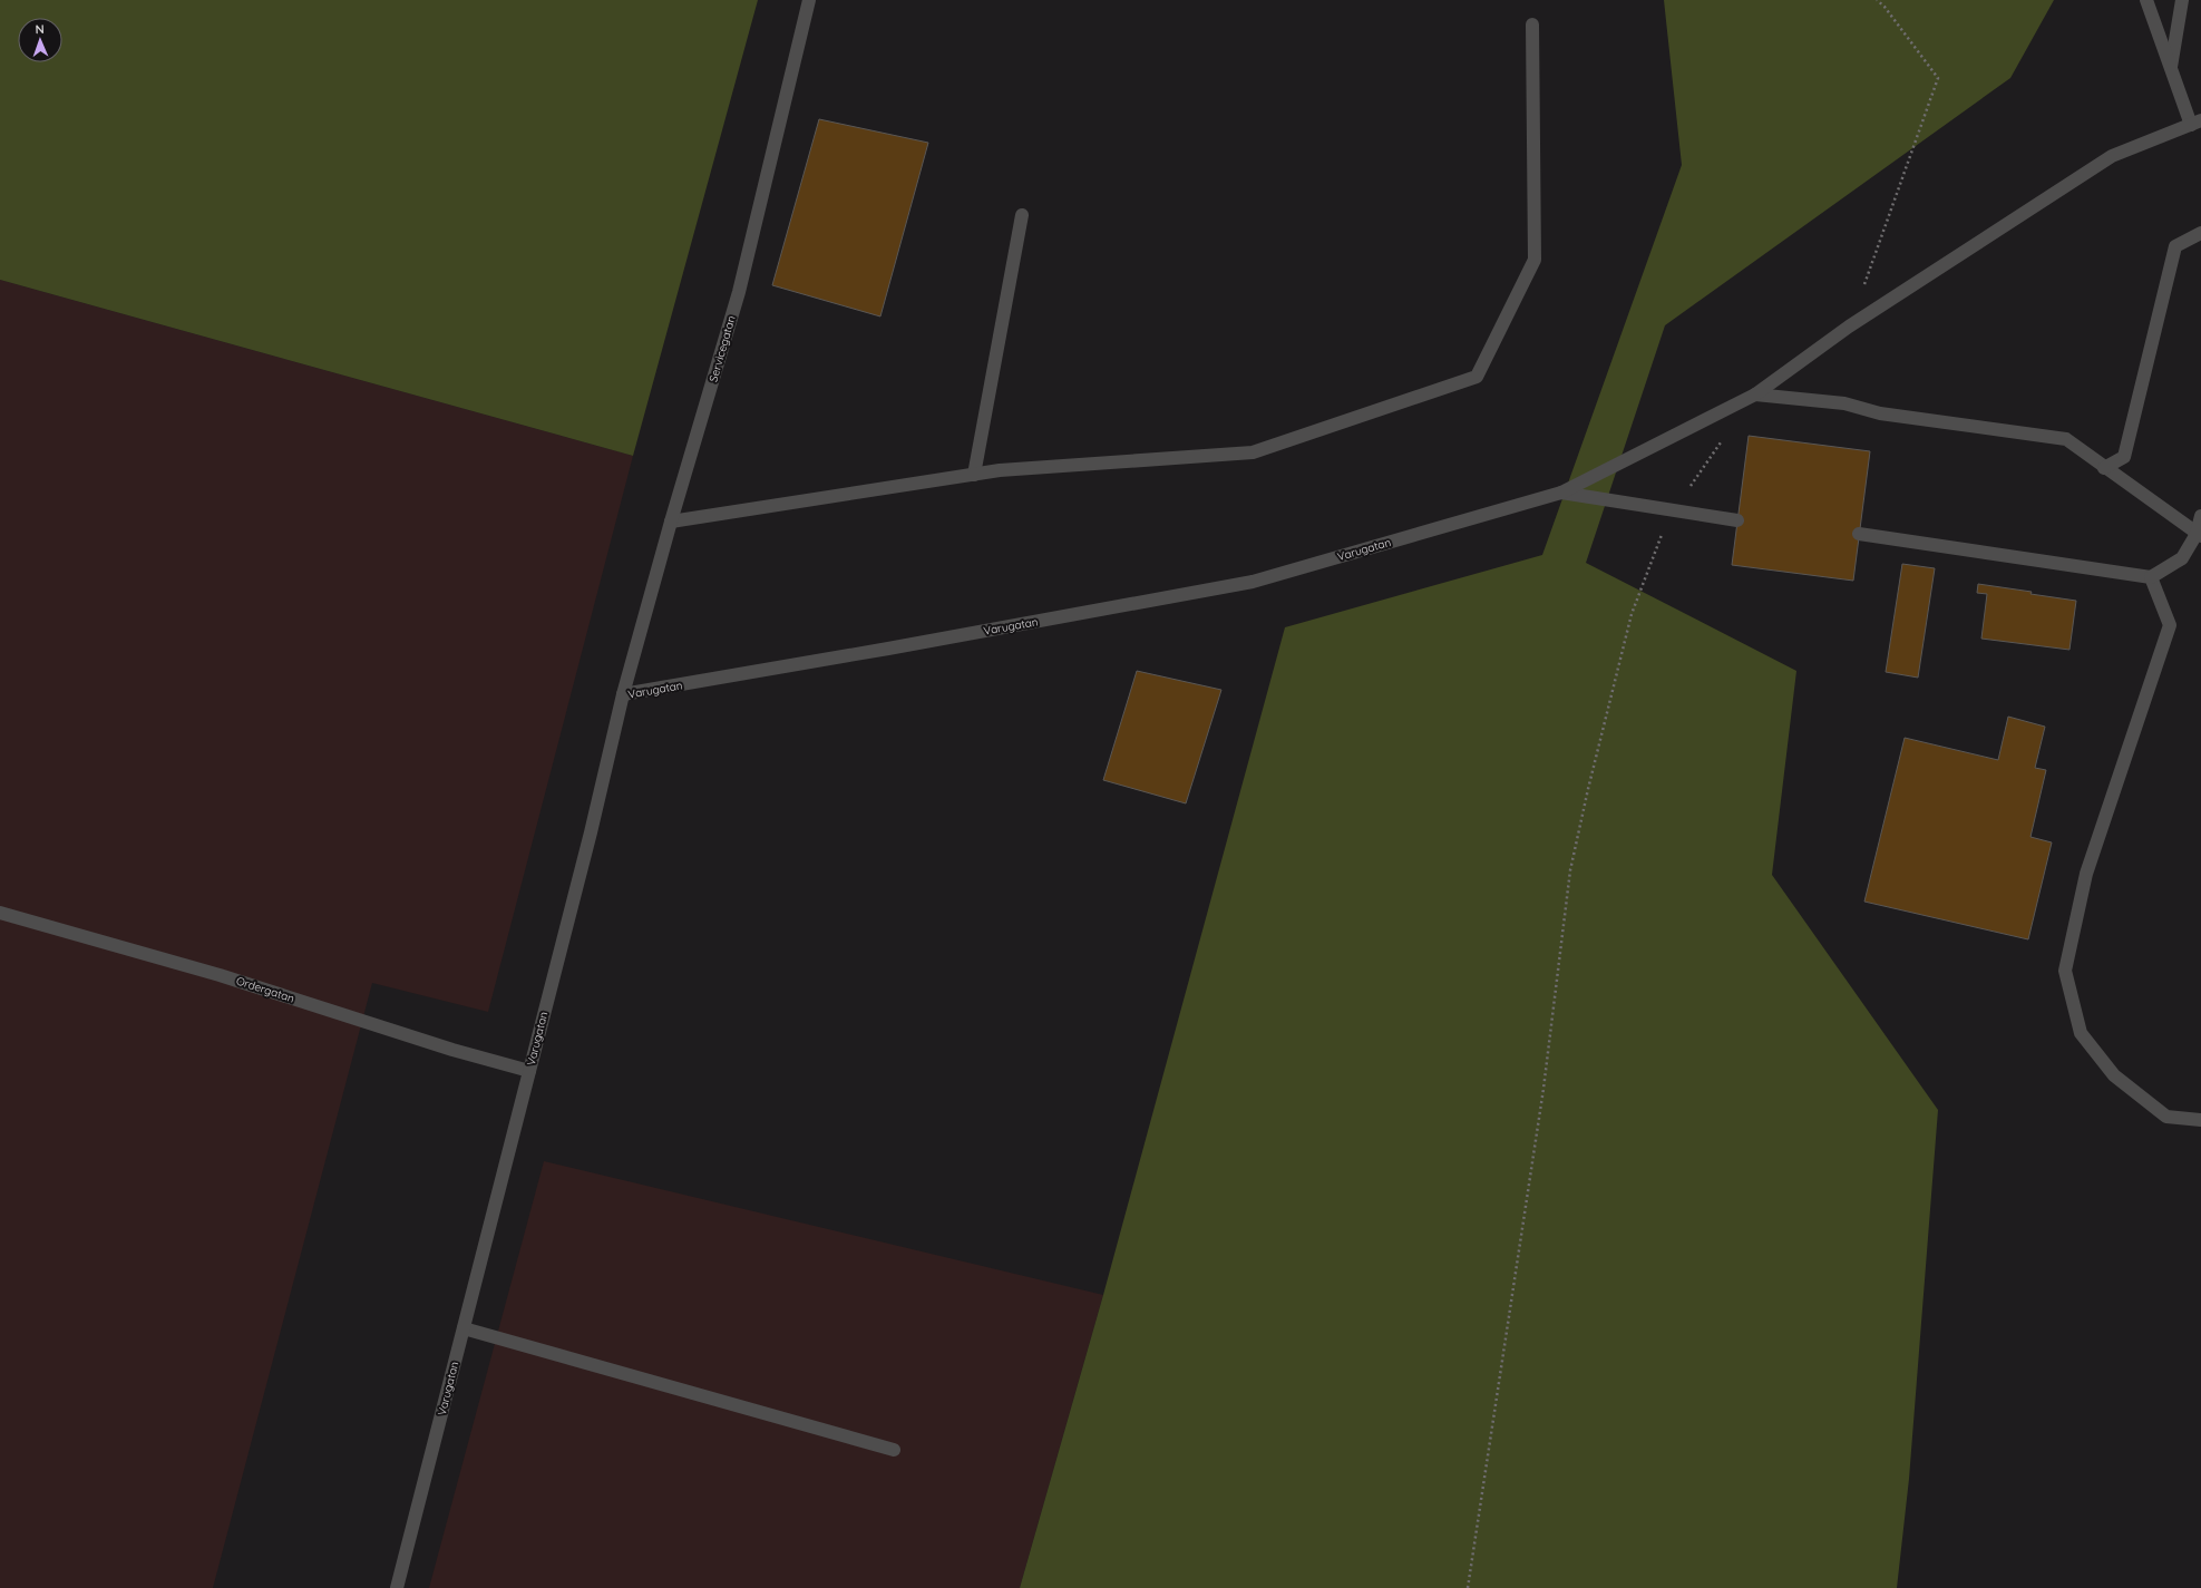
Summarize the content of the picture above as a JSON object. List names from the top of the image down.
{
  "streets": {
    "street": ["Servicegatan", "Varugatan", "Ordergatan"]
  },
  "crossings": [
    ["Servicegatan", "Varugatan"],
    ["Varugatan", "Ordergatan"]
  ],
  "north": "top"
}
